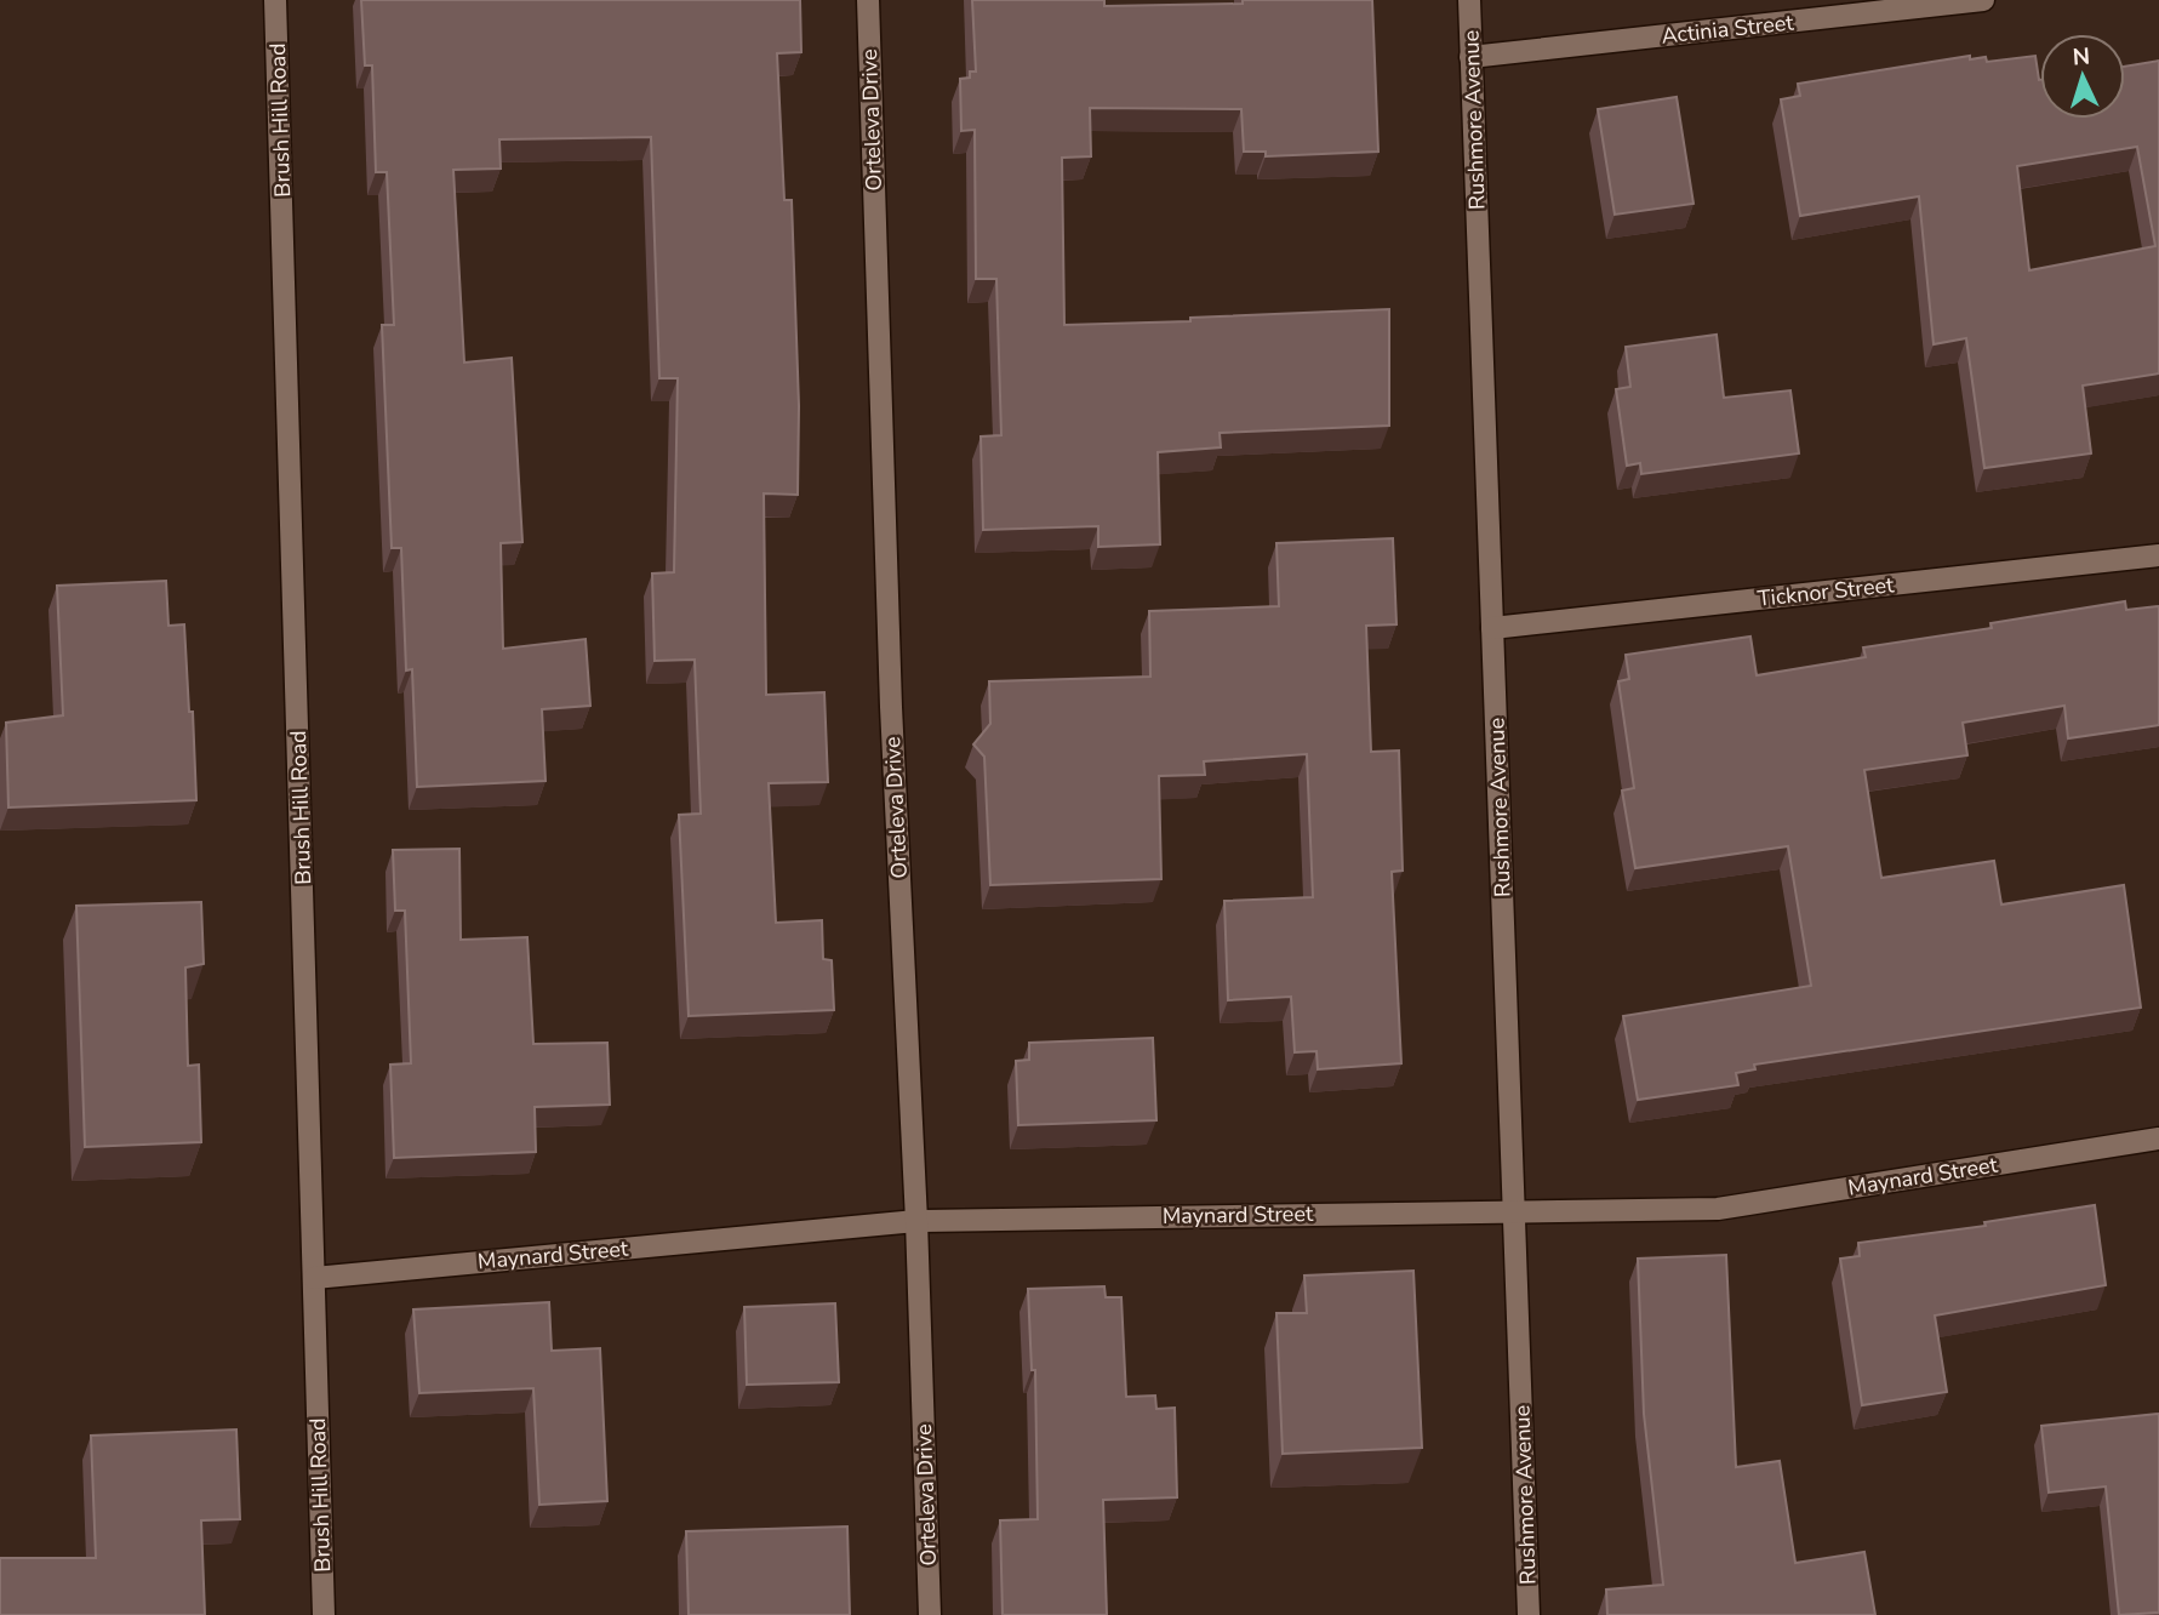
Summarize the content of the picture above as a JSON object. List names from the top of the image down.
{
  "streets": {
    "street": [
      "Actinia Street",
      "Brush Hill Road",
      "Orteleva Drive",
      "Rushmore Avenue",
      "Ticknor Street",
      "Maynard Street"
    ]
  },
  "crossings": [
    ["Actinia Street", "Rushmore Avenue"],
    ["Brush Hill Road", "Maynard Street"],
    ["Orteleva Drive", "Maynard Street"],
    ["Rushmore Avenue", "Ticknor Street"],
    ["Rushmore Avenue", "Maynard Street"]
  ],
  "north": "top"
}
